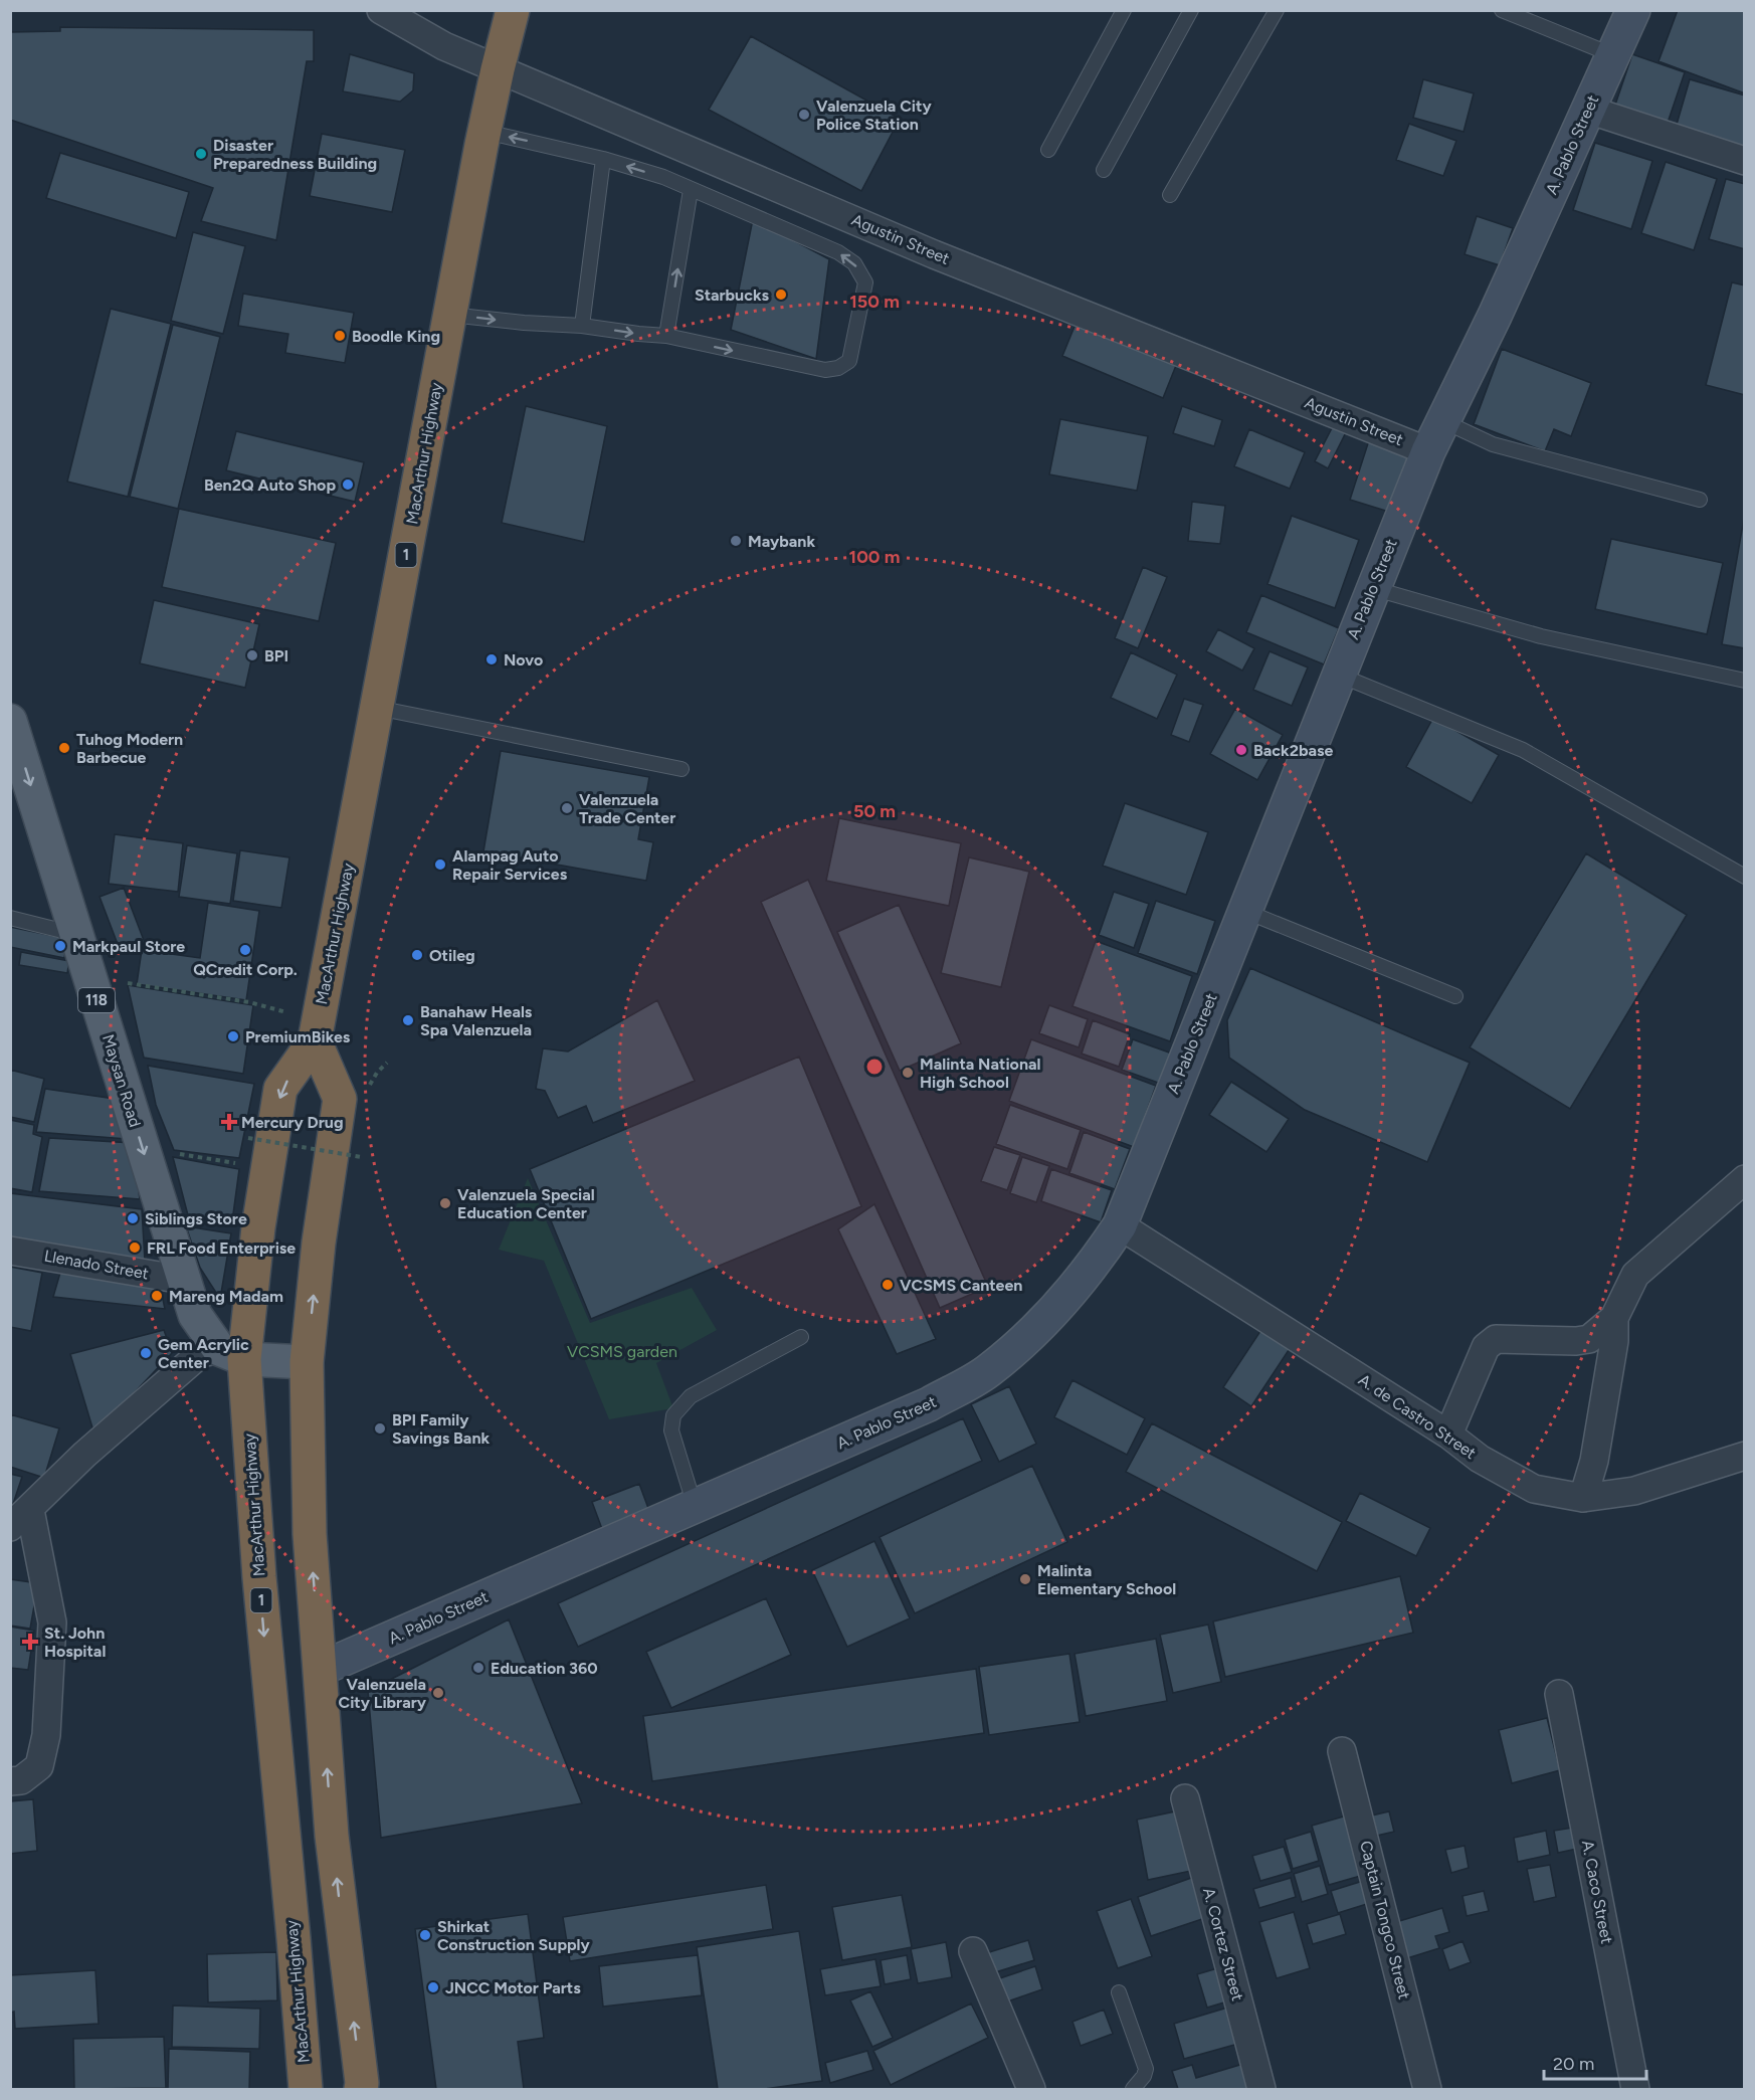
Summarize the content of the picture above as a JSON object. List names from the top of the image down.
{
  "streets": {
    "highway": ["MacArthur Highway", "1"],
    "main road": ["118", "Maysan Road"],
    "street": [
      "A. Pablo Street",
      "Agustin Street",
      "Llenado Street",
      "A. de Castro Street",
      "A. Caco Street",
      "Captain Tongco Street",
      "A. Cortez Street"
    ]
  },
  "crossings": [
    ["A. Pablo Street", "Agustin Street"],
    ["A. Pablo Street", "A. de Castro Street"],
    ["Agustin Street", "MacArthur Highway"],
    ["MacArthur Highway", "Maysan Road"],
    ["Maysan Road", "Llenado Street"]
  ],
  "one_way": ["Maysan Road"],
  "parks": ["VCSMS garden"],
  "places": {
    "other": [
      "Valenzuela City Police Station",
      "Disaster Preparedness Building",
      "Starbucks",
      "Boodle King",
      "Ben2Q Auto Shop",
      "Maybank",
      "BPI",
      "Novo",
      "Tuhog Modern Barbecue",
      "Back2base",
      "Valenzuela Trade Center",
      "Alampag Auto Repair Services",
      "Markpaul Store",
      "QCredit Corp.",
      "Otileg",
      "Banahaw Heals Spa Valenzuela",
      "PremiumBikes",
      "Malinta National High School",
      "Valenzuela Special Education Center",
      "Siblings Store",
      "FRL Food Enterprise",
      "VCSMS Canteen",
      "Mareng Madam",
      "Gem Acrylic Center",
      "BPI Family Savings Bank",
      "Malinta Elementary School",
      "Education 360",
      "Valenzuela City Library",
      "Shirkat Construction Supply",
      "JNCC Motor Parts"
    ],
    "health": ["Mercury Drug", "St. John Hospital"]
  },
  "scale_bar": "20 m",
  "rings": ["150 m", "100 m", "50 m"]
}
